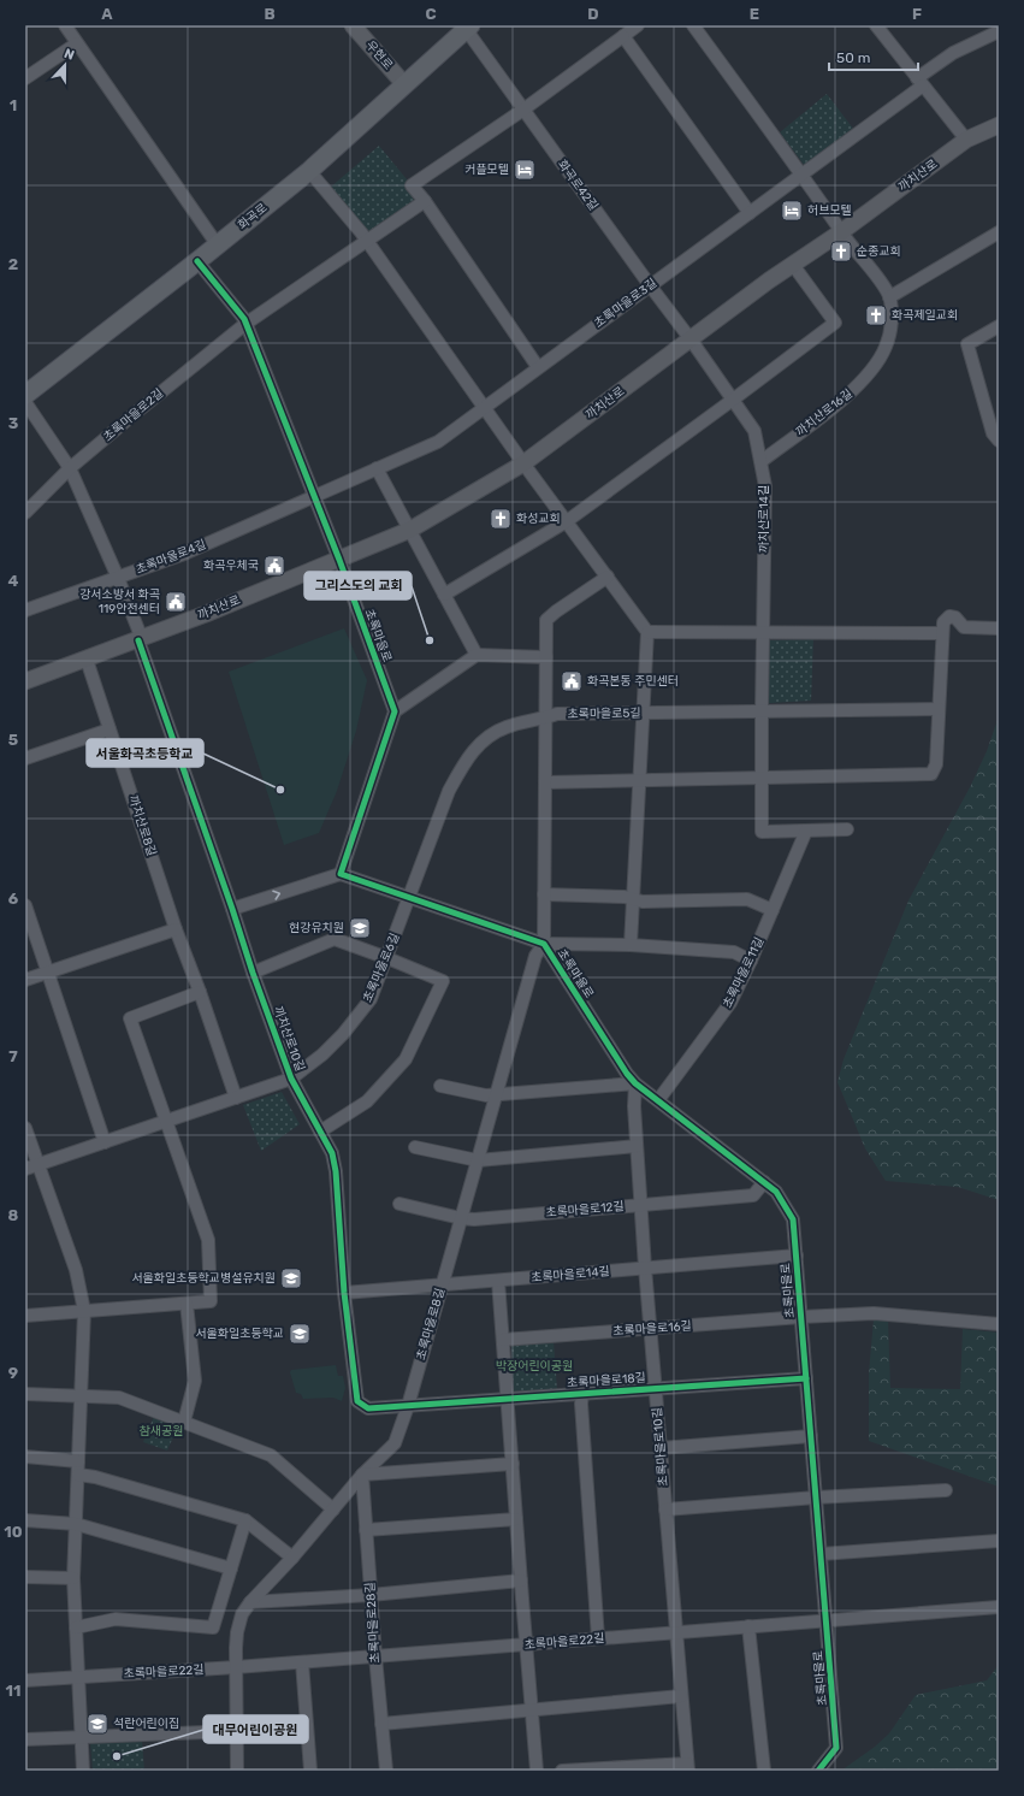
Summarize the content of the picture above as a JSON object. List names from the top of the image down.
{
  "streets": {
    "main road": ["화곡로"],
    "street": [
      "우현로",
      "까치산로",
      "화곡로42길",
      "초록마을로3길",
      "까치산로16길",
      "초록마을로2길",
      "까치산로14길",
      "초록마을로4길",
      "초록마을로",
      "초록마을로5길",
      "까치산로8길",
      "초록마을로6길",
      "초록마을로11길",
      "까치산로10길",
      "초록마을로12길",
      "초록마을로14길",
      "초록마을로8길",
      "초록마을로16길",
      "초록마을로18길",
      "초록마을로10길",
      "초록마을로28길",
      "초록마을로22길"
    ]
  },
  "crossings": [
    ["우현로", "화곡로"],
    ["까치산로", "화곡로42길"],
    ["까치산로", "까치산로16길"],
    ["까치산로", "까치산로14길"],
    ["까치산로", "초록마을로"],
    ["까치산로", "까치산로8길"],
    ["까치산로", "까치산로10길"],
    ["화곡로42길", "화곡로"],
    ["화곡로42길", "초록마을로3길"],
    ["화곡로42길", "까치산로14길"],
    ["화곡로", "초록마을로"],
    ["초록마을로3길", "까치산로16길"],
    ["초록마을로3길", "초록마을로4길"],
    ["초록마을로3길", "초록마을로"],
    ["까치산로16길", "까치산로14길"],
    ["초록마을로2길", "초록마을로"],
    ["초록마을로2길", "까치산로10길"],
    ["까치산로14길", "초록마을로5길"],
    ["까치산로14길", "초록마을로11길"],
    ["초록마을로4길", "초록마을로"],
    ["초록마을로4길", "까치산로10길"],
    ["초록마을로", "초록마을로5길"],
    ["초록마을로", "초록마을로6길"],
    ["초록마을로", "초록마을로11길"],
    ["초록마을로", "초록마을로12길"],
    ["초록마을로", "초록마을로14길"],
    ["초록마을로", "초록마을로8길"],
    ["초록마을로", "초록마을로16길"],
    ["초록마을로", "초록마을로18길"],
    ["초록마을로", "초록마을로10길"],
    ["초록마을로", "초록마을로22길"],
    ["초록마을로5길", "초록마을로6길"],
    ["까치산로8길", "초록마을로6길"],
    ["초록마을로6길", "까치산로10길"],
    ["까치산로10길", "초록마을로14길"],
    ["까치산로10길", "초록마을로8길"],
    ["까치산로10길", "초록마을로18길"],
    ["초록마을로12길", "초록마을로8길"],
    ["초록마을로12길", "초록마을로10길"],
    ["초록마을로14길", "초록마을로8길"],
    ["초록마을로14길", "초록마을로10길"],
    ["초록마을로8길", "초록마을로18길"],
    ["초록마을로8길", "초록마을로28길"],
    ["초록마을로8길", "초록마을로22길"],
    ["초록마을로16길", "초록마을로10길"],
    ["초록마을로18길", "초록마을로10길"],
    ["초록마을로18길", "초록마을로22길"],
    ["초록마을로10길", "초록마을로22길"],
    ["초록마을로28길", "초록마을로22길"]
  ],
  "parks": ["박장어린이공원", "참새공원"],
  "places": {
    "hotel": ["커플모텔", "허브모텔"],
    "church": ["순종교회", "화곡제일교회", "화성교회"],
    "public building": ["화곡우체국", "강서소방서 화곡 119안전센터", "화곡본동 주민센터"],
    "other": ["그리스도의 교회", "서울화곡초등학교", "대무어린이공원"],
    "school or university": [
      "현강유치원",
      "서울화일초등학교병설유치원",
      "서울화일초등학교",
      "석란어린이집"
    ]
  },
  "scale_bar": "50 m",
  "north": "top",
  "grid": {
    "columns": [
      "A",
      "B",
      "C",
      "D",
      "E",
      "F"
    ],
    "rows": [
      "1",
      "2",
      "3",
      "4",
      "5",
      "6",
      "7",
      "8",
      "9",
      "10",
      "11"
    ]
  }
}
